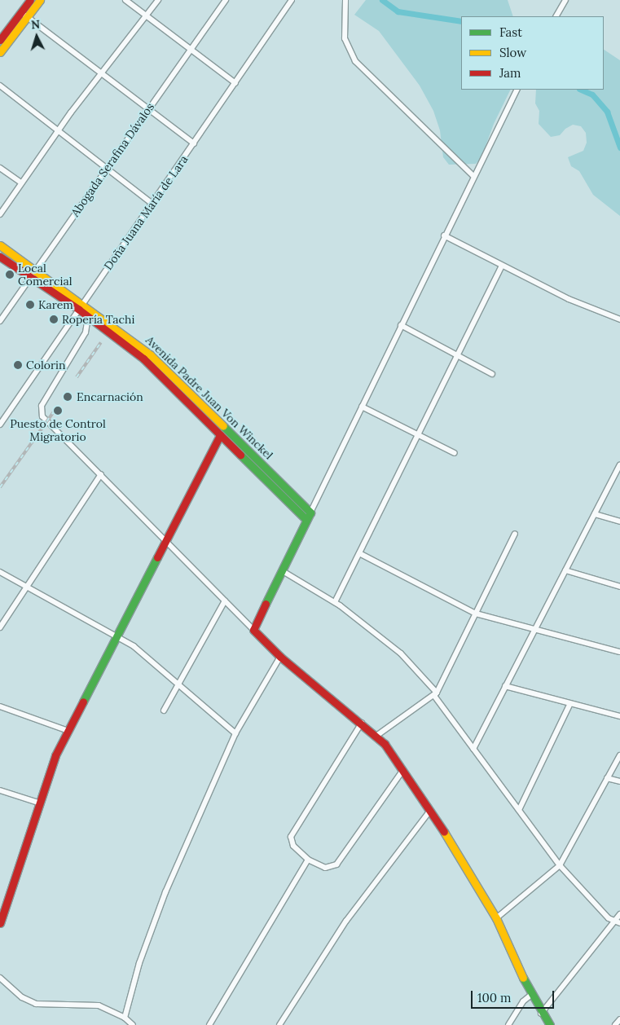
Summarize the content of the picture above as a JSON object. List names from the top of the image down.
{
  "streets": {
    "main road": ["Avenida Padre Juan Von Winckel"],
    "street": ["Abogada Serafina Dávalos", "Doña Juana María de Lara"]
  },
  "crossings": [
    ["Abogada Serafina Dávalos", "Avenida Padre Juan Von Winckel"],
    ["Doña Juana María de Lara", "Avenida Padre Juan Von Winckel"]
  ],
  "places": [
    "Local Comercial",
    "Karem",
    "Ropería Tachi",
    "Colorin",
    "Encarnación",
    "Puesto de Control Migratorio"
  ],
  "legend": ["Fast", "Slow", "Jam"],
  "scale_bar": "100 m",
  "north": "top"
}
